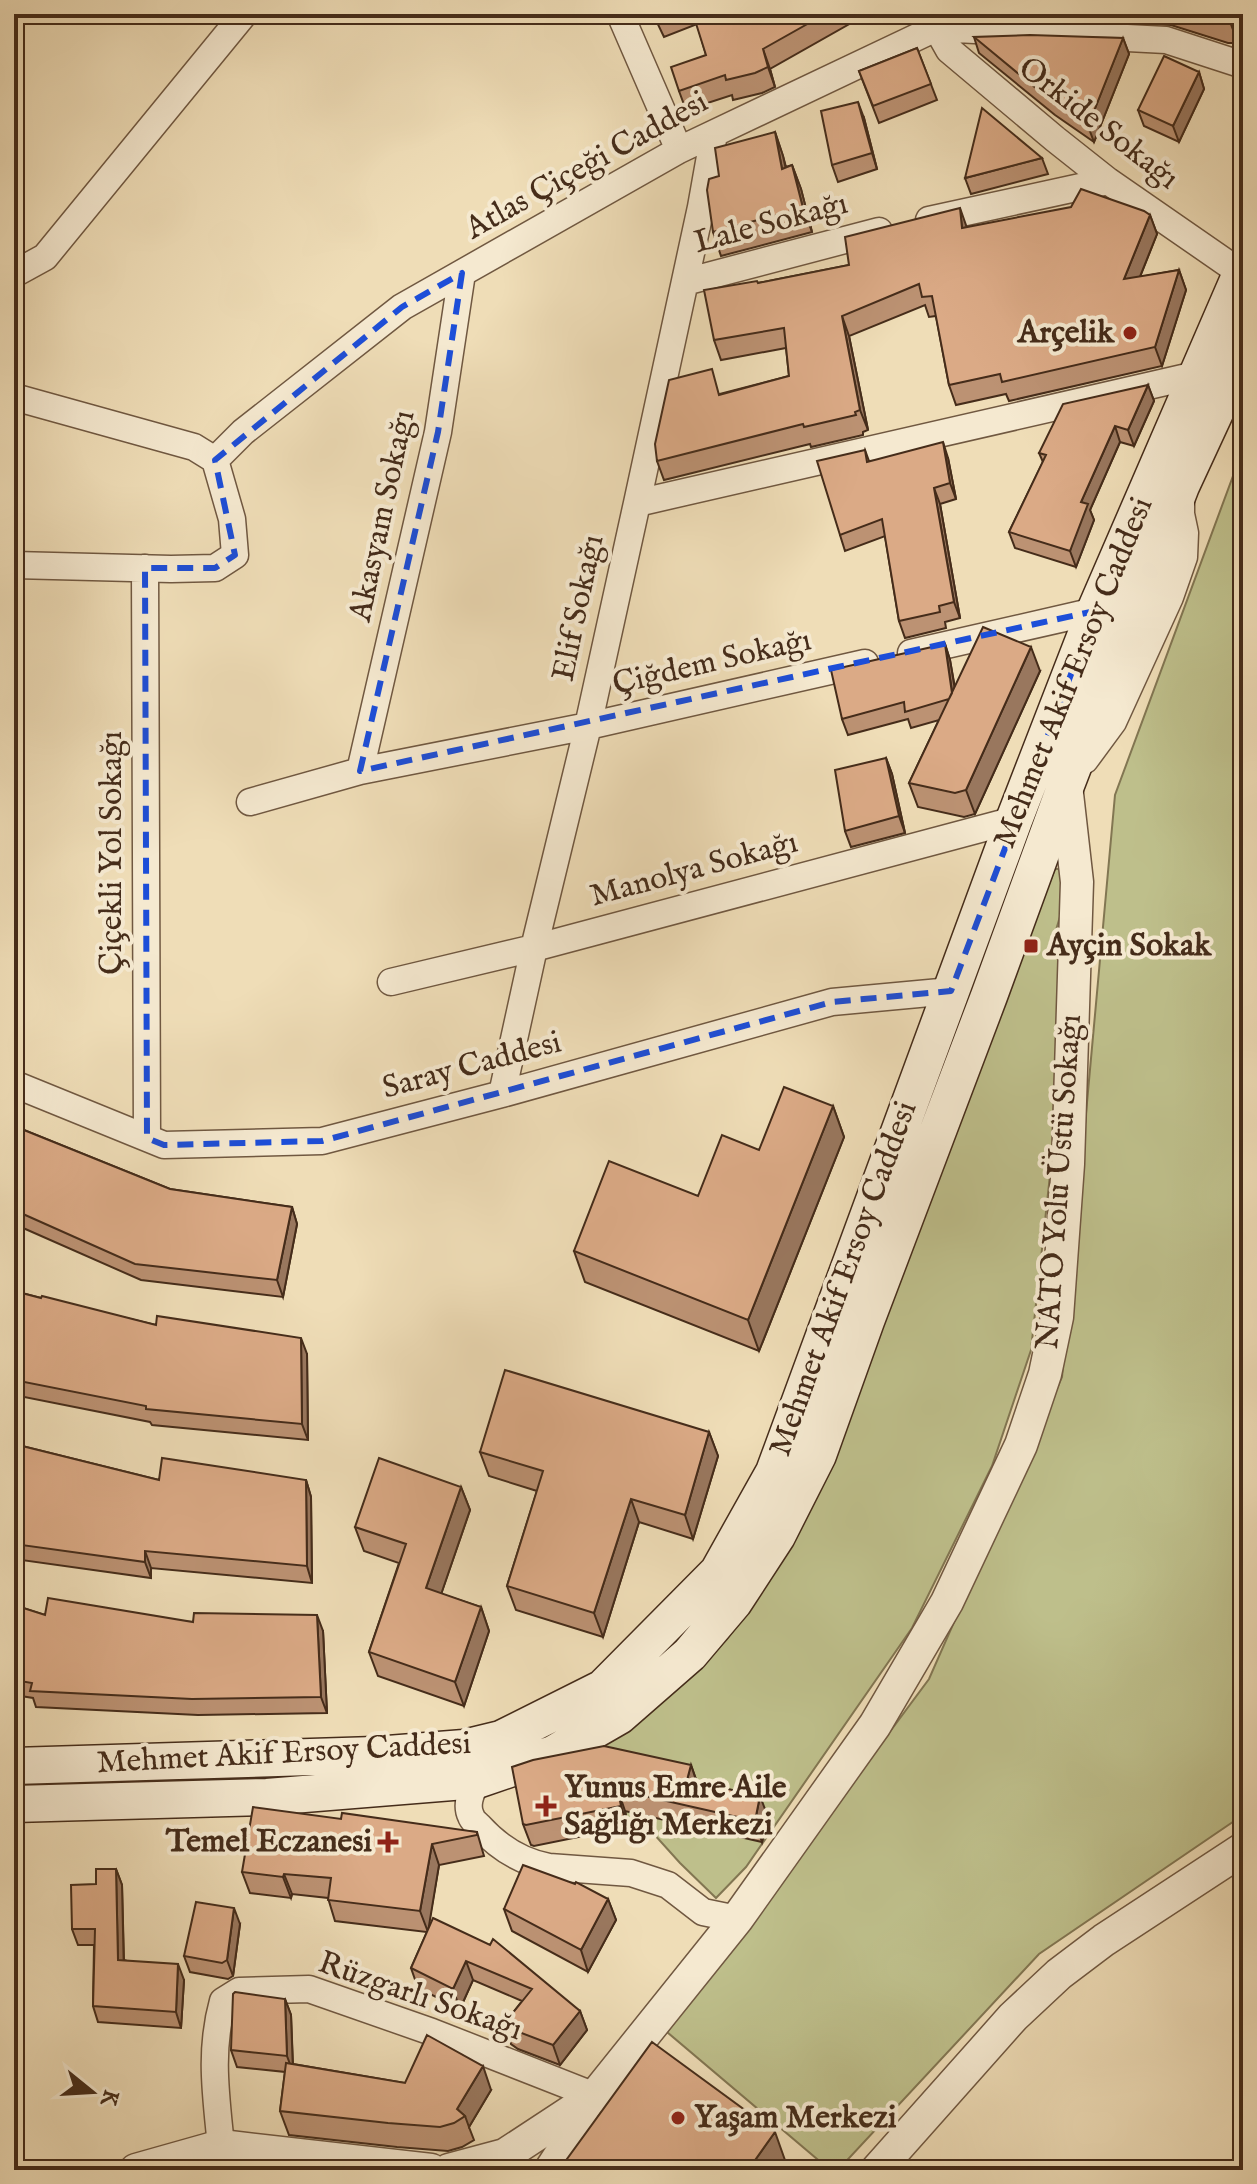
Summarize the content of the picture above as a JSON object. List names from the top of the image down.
{
  "streets": {
    "main road": ["Mehmet Akif Ersoy Caddesi"],
    "street": [
      "Orkide Sokağı",
      "Atlas Çiçeği Caddesi",
      "Lale Sokağı",
      "Akasyam Sokağı",
      "Elif Sokağı",
      "Çiğdem Sokağı",
      "Çiçekli Yol Sokağı",
      "Manolya Sokağı",
      "Saray Caddesi",
      "NATO Yolu Üstü Sokağı",
      "Rüzgarlı Sokağı"
    ]
  },
  "crossings": [
    ["Orkide Sokağı", "Atlas Çiçeği Caddesi"],
    ["Orkide Sokağı", "Lale Sokağı"],
    ["Orkide Sokağı", "Mehmet Akif Ersoy Caddesi"],
    ["Atlas Çiçeği Caddesi", "Akasyam Sokağı"],
    ["Atlas Çiçeği Caddesi", "Elif Sokağı"],
    ["Lale Sokağı", "Elif Sokağı"],
    ["Akasyam Sokağı", "Çiğdem Sokağı"],
    ["Elif Sokağı", "Çiğdem Sokağı"],
    ["Elif Sokağı", "Manolya Sokağı"],
    ["Elif Sokağı", "Saray Caddesi"],
    ["Çiğdem Sokağı", "Mehmet Akif Ersoy Caddesi"],
    ["Mehmet Akif Ersoy Caddesi", "Manolya Sokağı"],
    ["Mehmet Akif Ersoy Caddesi", "Saray Caddesi"],
    ["Mehmet Akif Ersoy Caddesi", "NATO Yolu Üstü Sokağı"],
    ["Çiçekli Yol Sokağı", "Saray Caddesi"],
    ["NATO Yolu Üstü Sokağı", "Rüzgarlı Sokağı"]
  ],
  "places": {
    "other": ["Arçelik", "Yaşam Merkezi"],
    "transit": ["Ayçin Sokak"],
    "health": ["Yunus Emre Aile Sağlığı Merkezi", "Temel Eczanesi"]
  },
  "north": "right"
}
